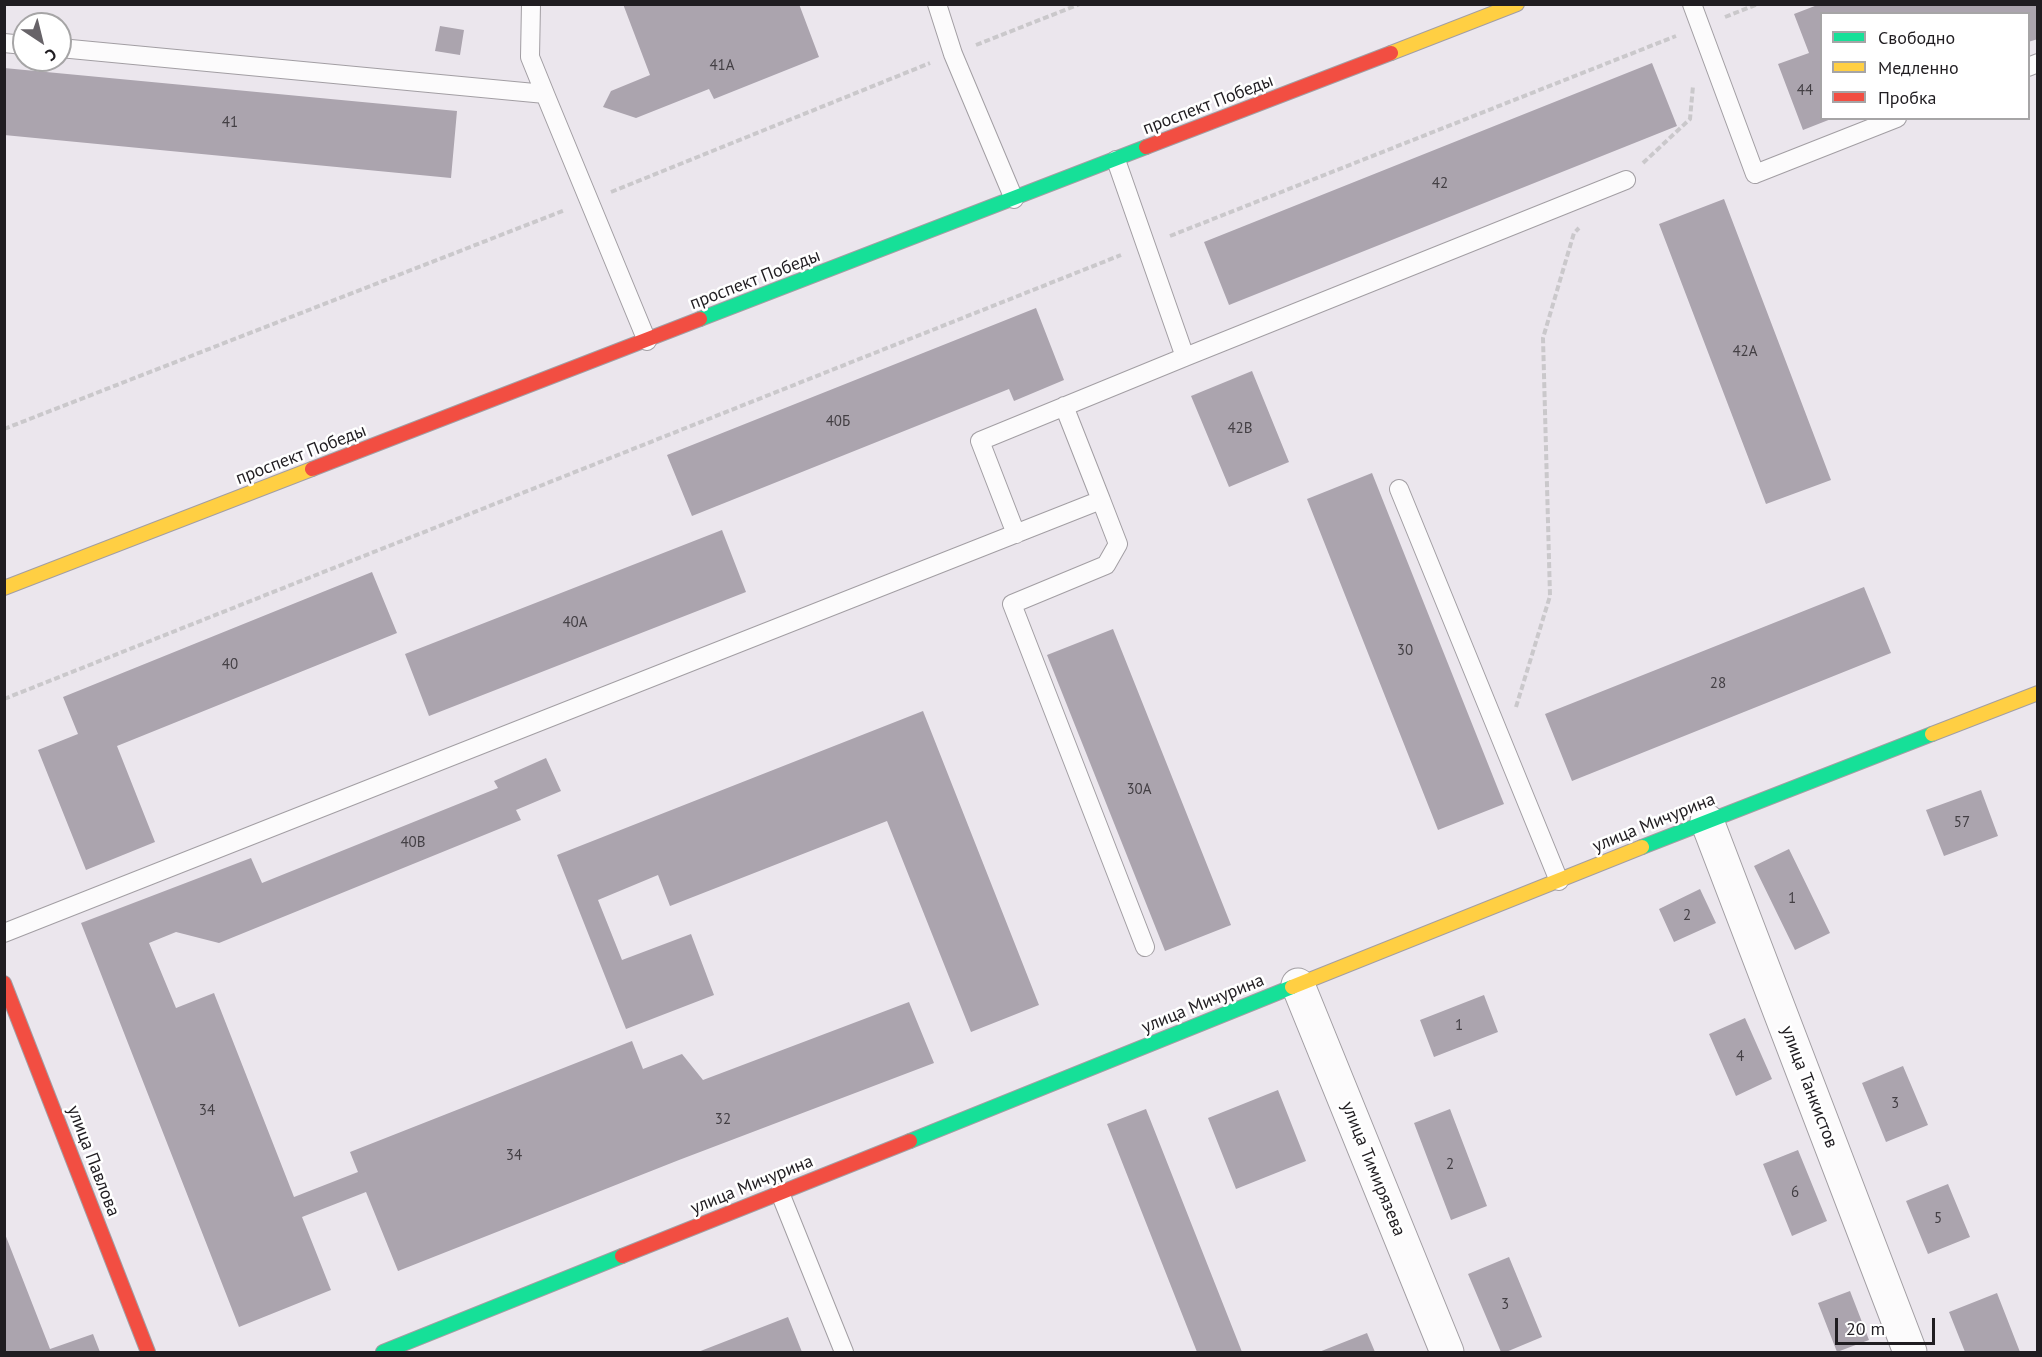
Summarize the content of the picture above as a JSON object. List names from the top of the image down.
{
  "streets": {
    "street": [
      "проспект Победы",
      "улица Мичурина",
      "улица Танкистов",
      "улица Павлова",
      "улица Тимирязева"
    ]
  },
  "crossings": [
    ["улица Мичурина", "улица Танкистов"],
    ["улица Мичурина", "улица Тимирязева"]
  ],
  "house_numbers": [
    "41А",
    "44",
    "41",
    "42",
    "42А",
    "40Б",
    "42В",
    "40А",
    "30",
    "40",
    "28",
    "30А",
    "57",
    "40В",
    "1",
    "2",
    "1",
    "4",
    "3",
    "34",
    "32",
    "34",
    "2",
    "6",
    "5",
    "3"
  ],
  "legend": ["Свободно", "Медленно", "Пробка"],
  "scale_bar": "20 m",
  "north": "bottom right"
}
